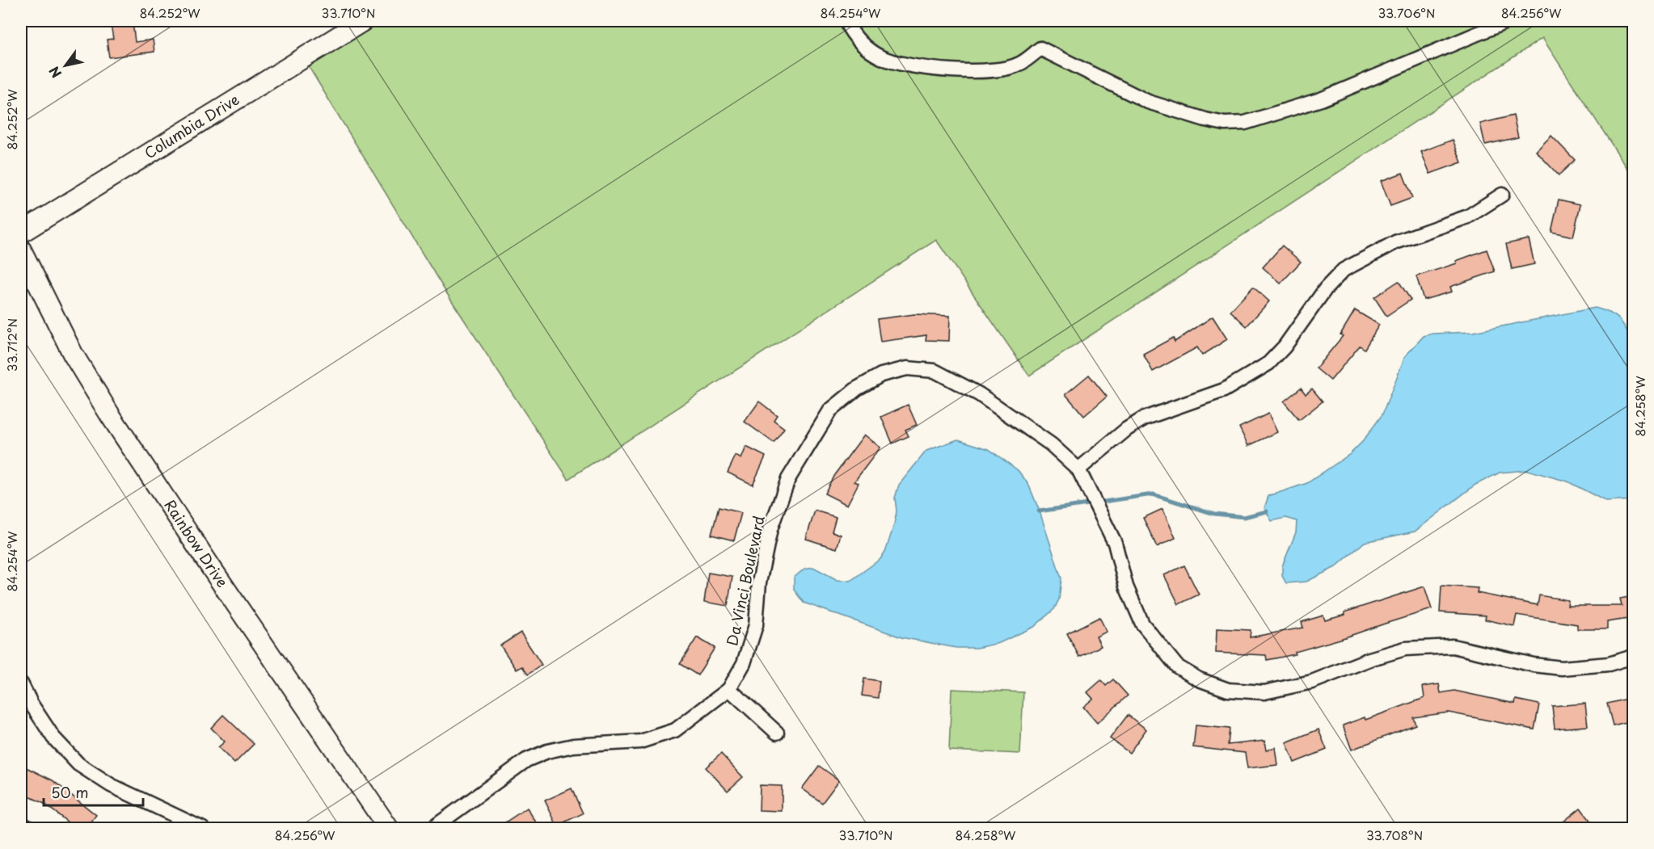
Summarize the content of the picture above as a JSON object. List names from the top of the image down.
{
  "streets": {
    "street": ["Columbia Drive", "Rainbow Drive", "Da Vinci Boulevard"]
  },
  "scale_bar": "50 m",
  "north": "bottom left",
  "coordinates": [
    "84.252°W",
    "33.710°N",
    "84.254°W",
    "33.706°N",
    "84.256°W",
    "33.712°N",
    "84.258°W",
    "33.708°N"
  ]
}
